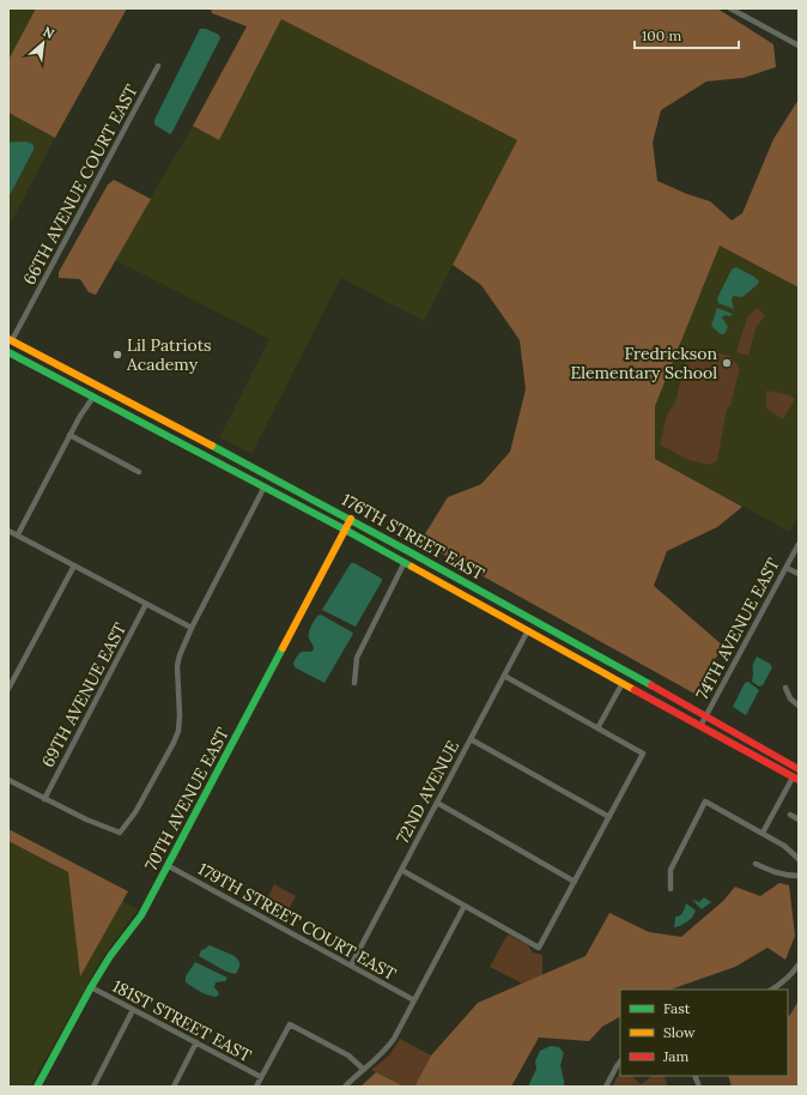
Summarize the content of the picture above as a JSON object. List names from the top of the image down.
{
  "streets": {
    "main road": ["176TH STREET EAST", "70TH AVENUE EAST"],
    "street": [
      "66TH AVENUE COURT EAST",
      "74TH AVENUE EAST",
      "69TH AVENUE EAST",
      "72ND AVENUE",
      "179TH STREET COURT EAST",
      "181ST STREET EAST"
    ]
  },
  "crossings": [
    ["66TH AVENUE COURT EAST", "176TH STREET EAST"],
    ["176TH STREET EAST", "74TH AVENUE EAST"],
    ["176TH STREET EAST", "72ND AVENUE"],
    ["176TH STREET EAST", "70TH AVENUE EAST"],
    ["72ND AVENUE", "179TH STREET COURT EAST"],
    ["70TH AVENUE EAST", "179TH STREET COURT EAST"],
    ["70TH AVENUE EAST", "181ST STREET EAST"]
  ],
  "places": ["Lil Patriots Academy", "Fredrickson Elementary School"],
  "legend": ["Fast", "Slow", "Jam"],
  "scale_bar": "100 m",
  "north": "top right"
}
